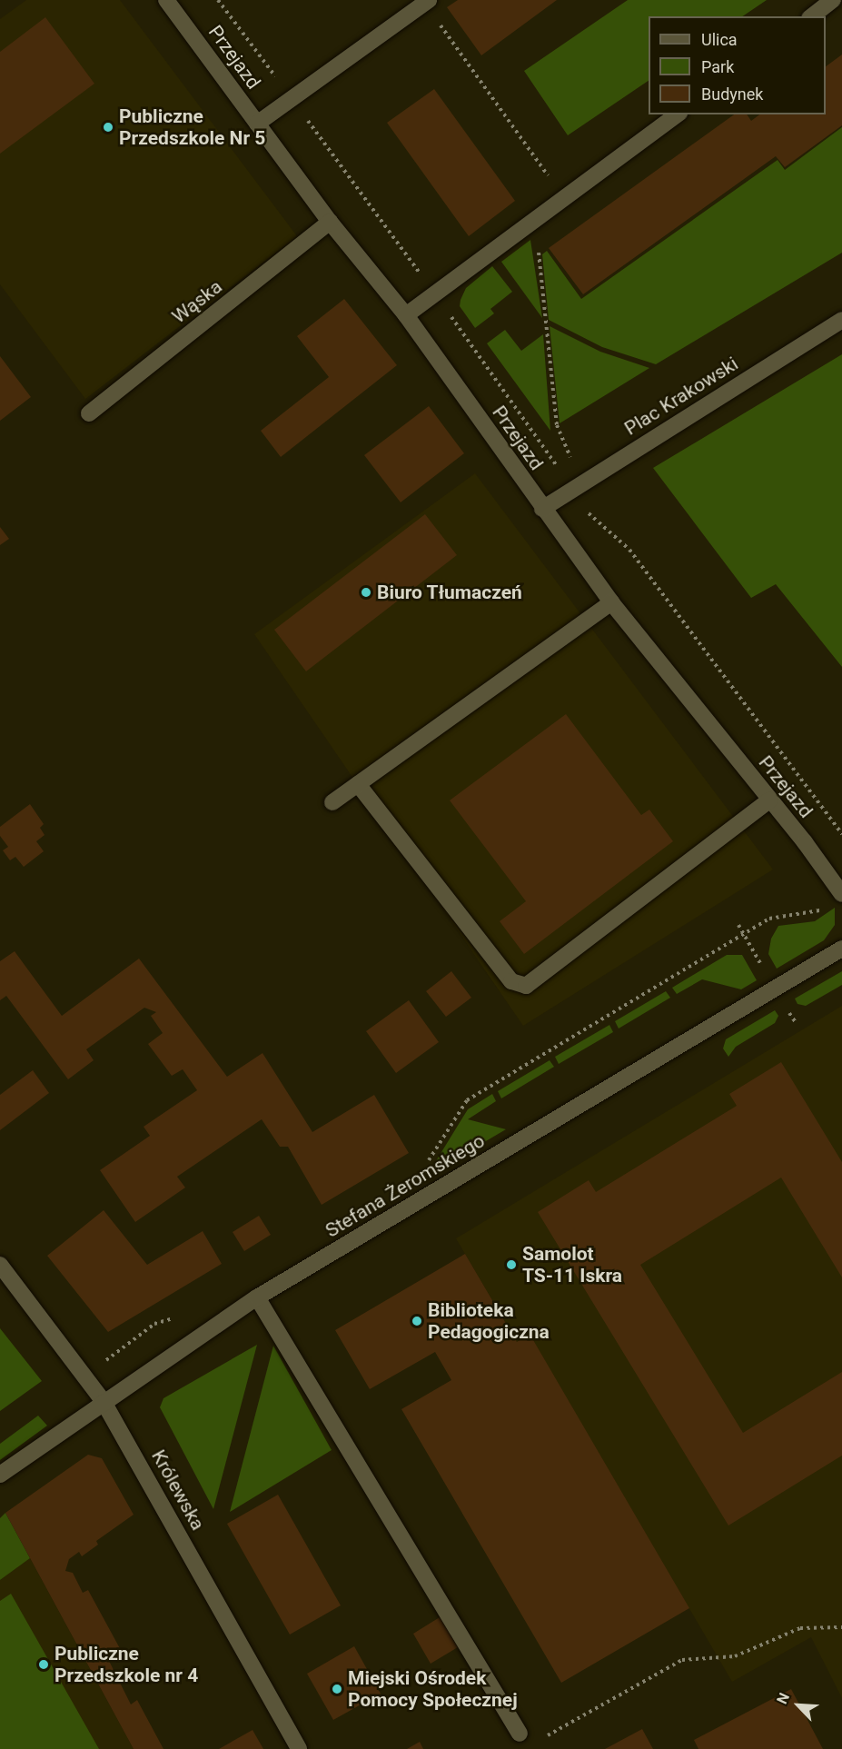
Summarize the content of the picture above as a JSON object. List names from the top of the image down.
{
  "streets": {
    "street": [
      "Przejazd",
      "Wąska",
      "Plac Krakowski",
      "Stefana Żeromskiego",
      "Królewska"
    ]
  },
  "crossings": [
    ["Przejazd", "Wąska"],
    ["Przejazd", "Plac Krakowski"],
    ["Stefana Żeromskiego", "Królewska"]
  ],
  "places": [
    "Publiczne Przedszkole Nr 5",
    "Biuro Tłumaczeń",
    "Samolot TS-11 Iskra",
    "Biblioteka Pedagogiczna",
    "Publiczne Przedszkole nr 4",
    "Miejski Ośrodek Pomocy Społecznej"
  ],
  "legend": ["Ulica", "Park", "Budynek"],
  "north": "top left"
}
